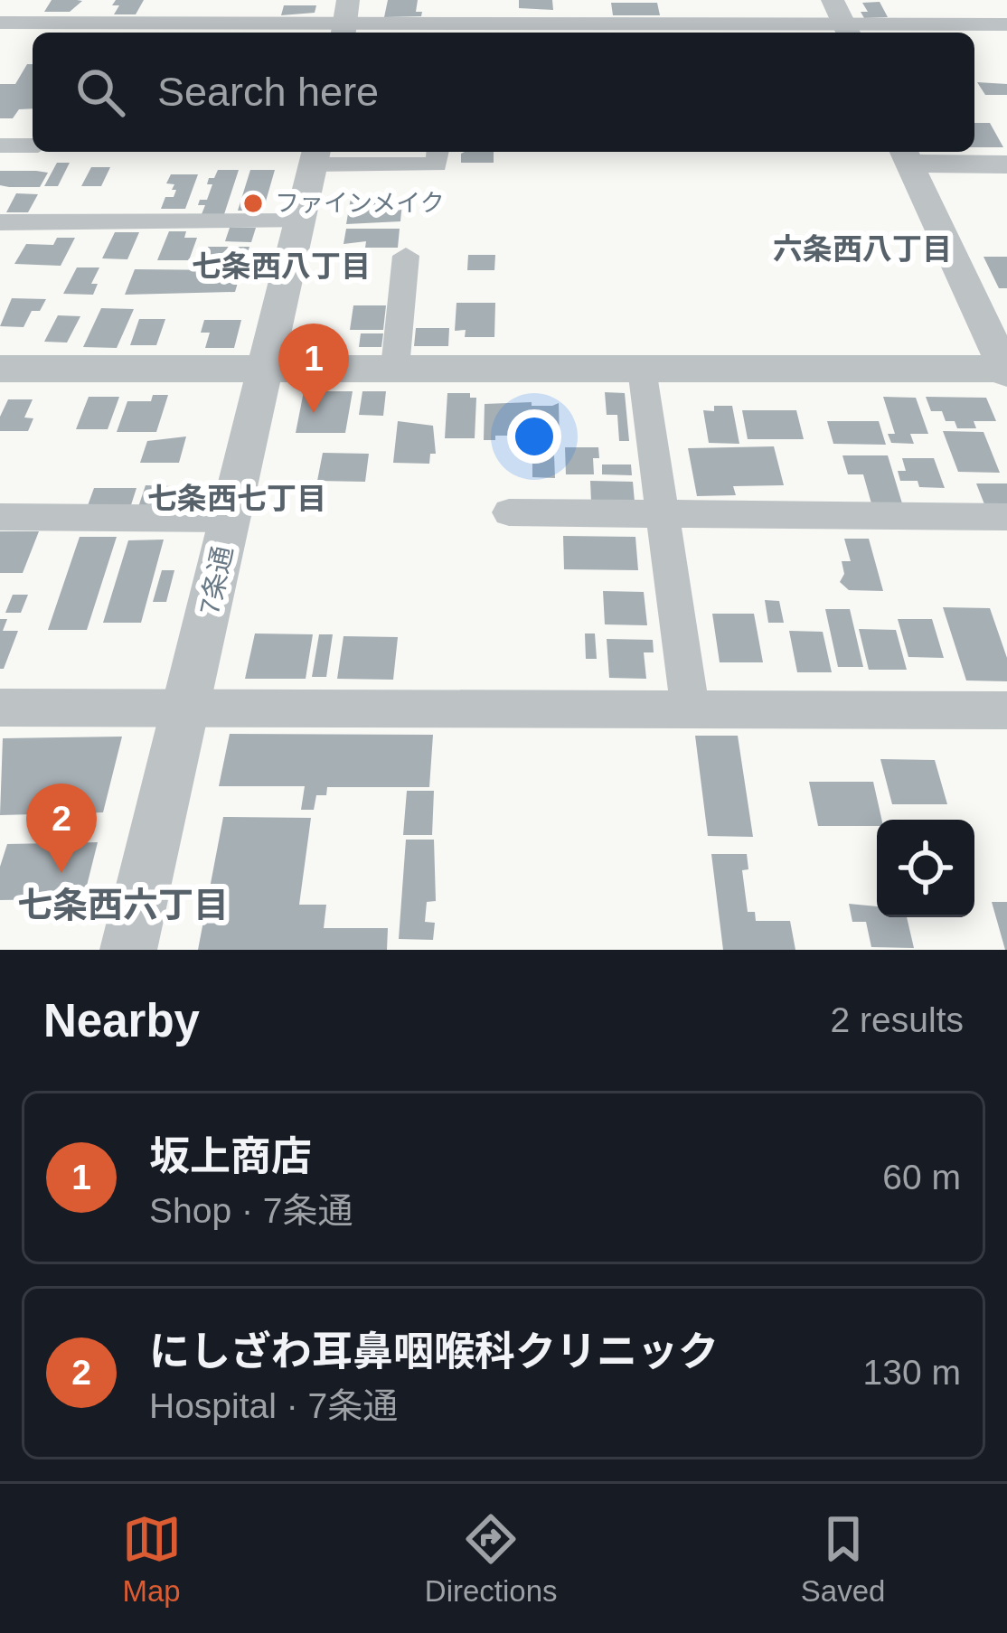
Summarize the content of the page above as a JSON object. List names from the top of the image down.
{
  "streets": {
    "street": ["7条通"]
  },
  "districts": [
    "六条西八丁目",
    "七条西八丁目",
    "七条西七丁目",
    "七条西六丁目"
  ],
  "places": ["ファインメイク"],
  "page": {
    "search": "Search here",
    "pins": ["1", "2"],
    "heading": ["Nearby", "2 results"],
    "list": [
      {
        "mark": "1",
        "name": "坂上商店",
        "note": "Shop · 7条通",
        "value": "60 m"
      },
      {
        "mark": "2",
        "name": "にしざわ耳鼻咽喉科クリニック",
        "note": "Hospital · 7条通",
        "value": "130 m"
      }
    ],
    "nav": ["Map", "Directions", "Saved"]
  }
}
